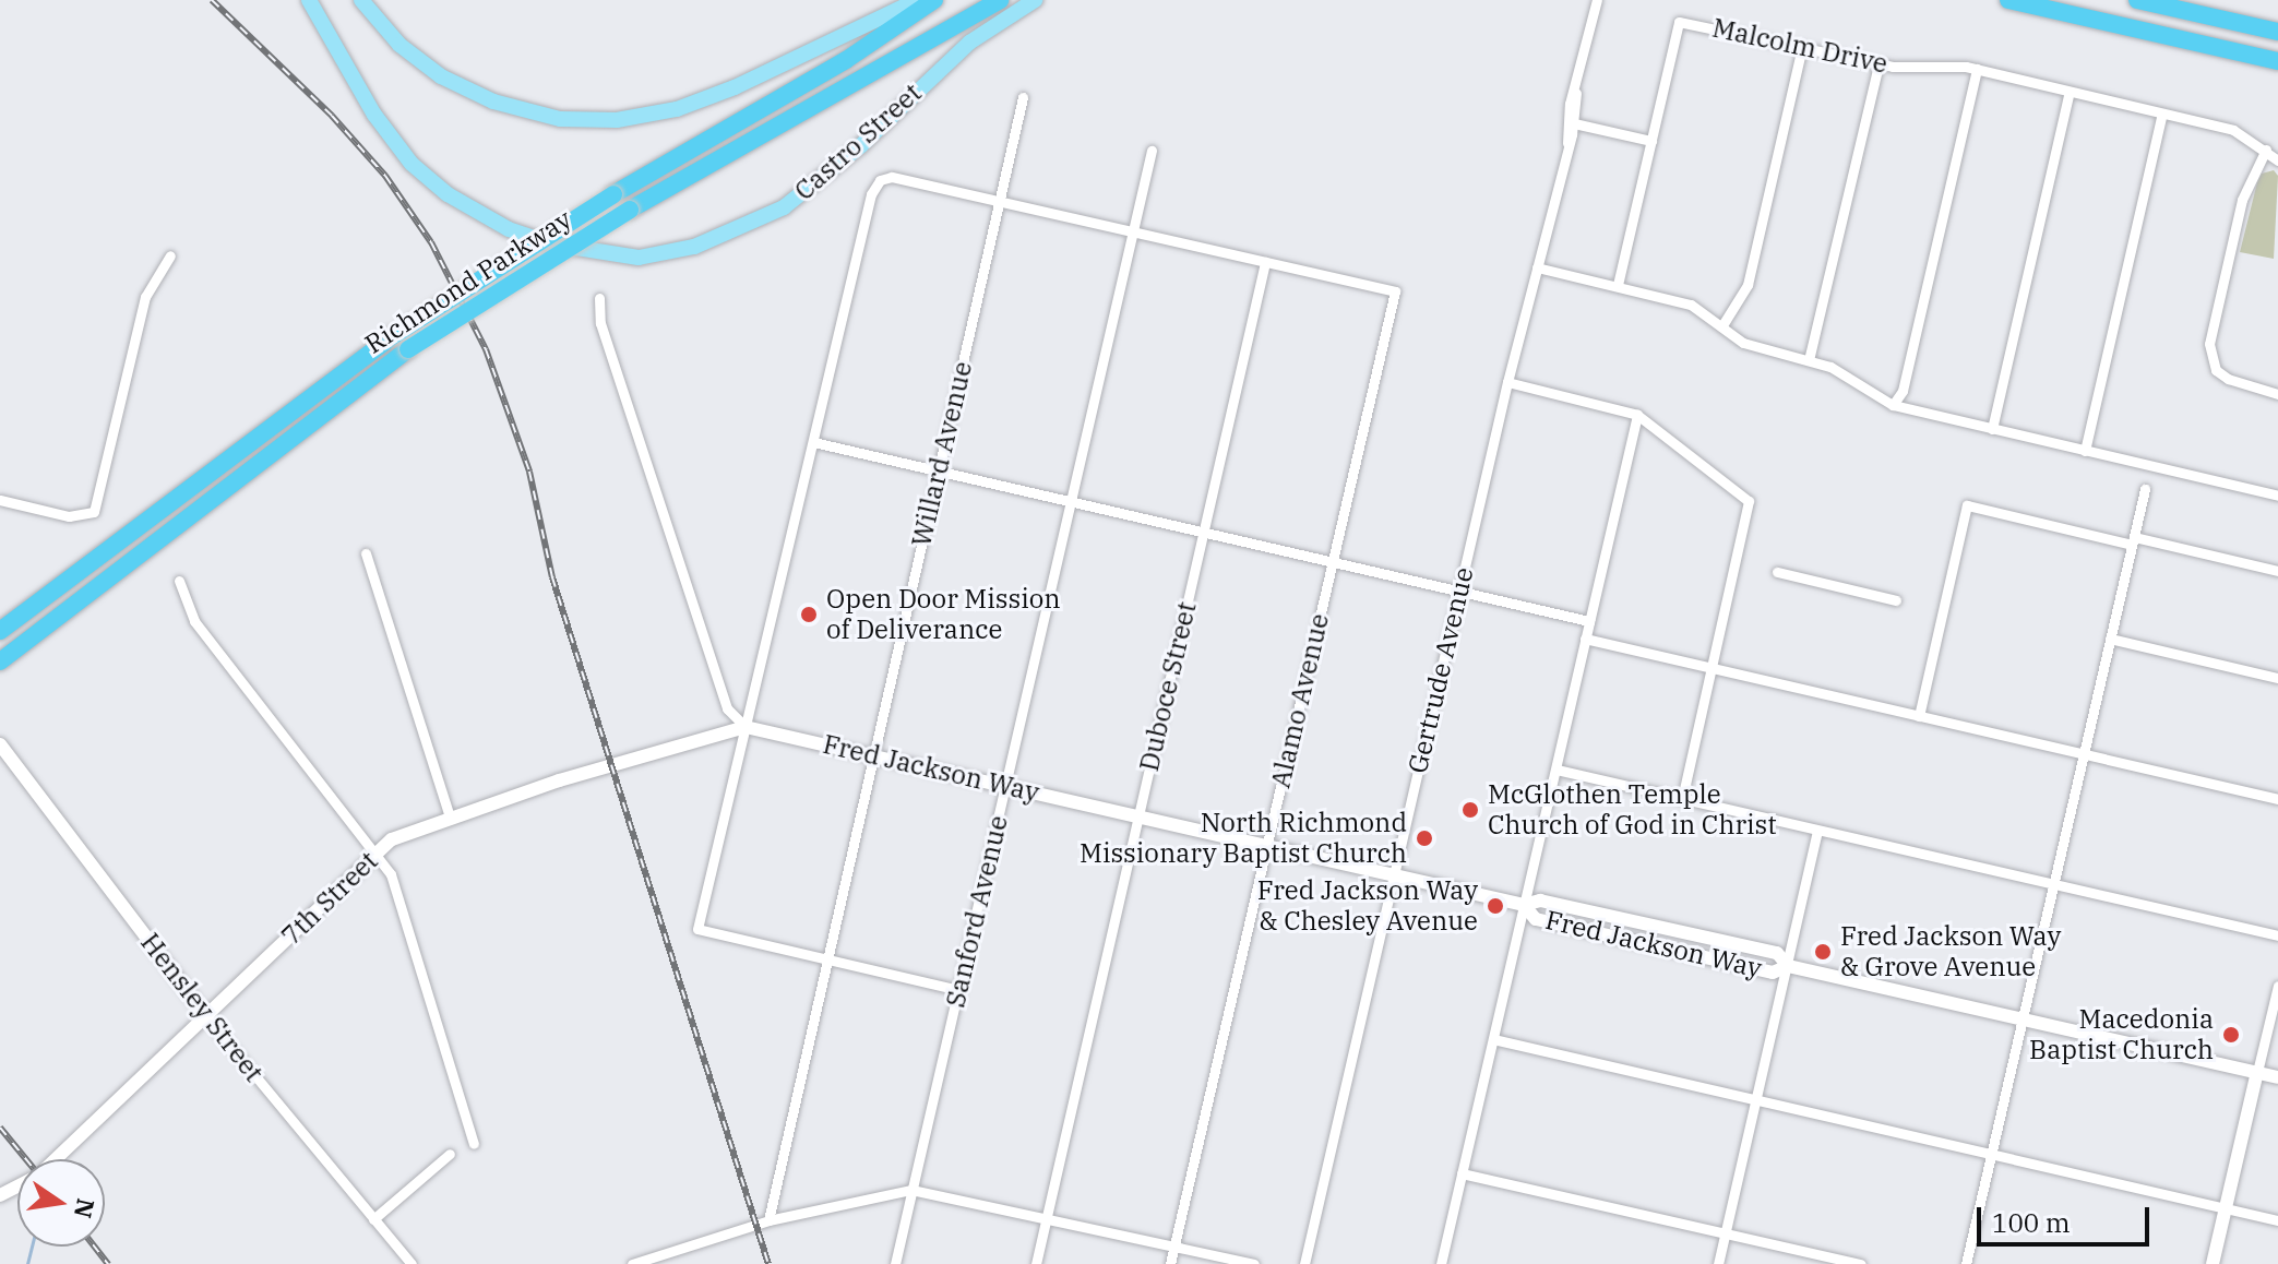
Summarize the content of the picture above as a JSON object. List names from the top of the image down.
{
  "streets": {
    "highway": ["Richmond Parkway"],
    "main road": ["Castro Street"],
    "street": [
      "Malcolm Drive",
      "Willard Avenue",
      "Gertrude Avenue",
      "Duboce Street",
      "Alamo Avenue",
      "Fred Jackson Way",
      "7th Street",
      "Sanford Avenue",
      "Hensley Street"
    ]
  },
  "crossings": [
    ["Willard Avenue", "Fred Jackson Way"],
    ["Gertrude Avenue", "Fred Jackson Way"],
    ["Duboce Street", "Alamo Avenue"],
    ["Duboce Street", "Fred Jackson Way"],
    ["Alamo Avenue", "Fred Jackson Way"],
    ["Fred Jackson Way", "7th Street"],
    ["Fred Jackson Way", "Sanford Avenue"],
    ["7th Street", "Hensley Street"]
  ],
  "places": [
    "Open Door Mission of Deliverance",
    "McGlothen Temple Church of God in Christ",
    "North Richmond Missionary Baptist Church",
    "Fred Jackson Way & Chesley Avenue",
    "Fred Jackson Way & Grove Avenue",
    "Macedonia Baptist Church"
  ],
  "scale_bar": "100 m",
  "north": "right"
}
